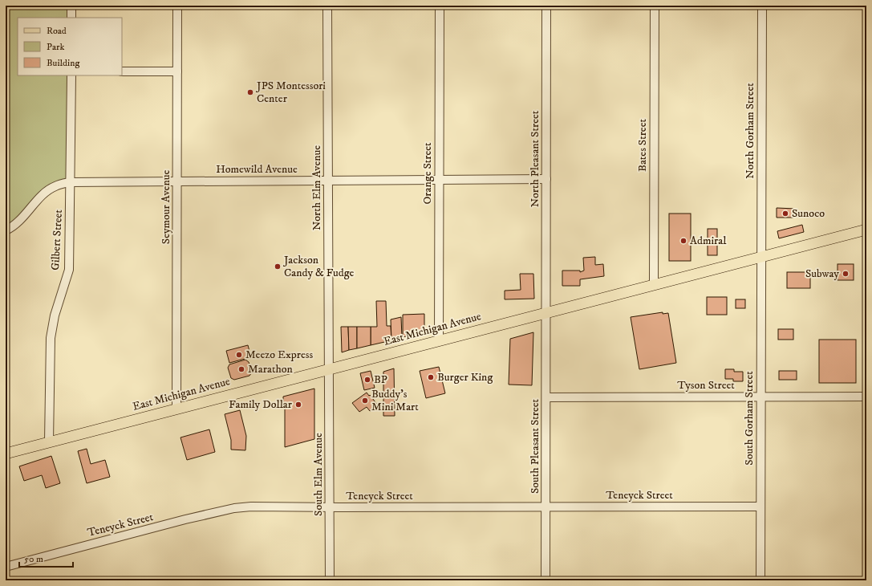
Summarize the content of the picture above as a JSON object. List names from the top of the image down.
{
  "streets": {
    "main road": ["East Michigan Avenue"],
    "street": [
      "North Gorham Street",
      "Bates Street",
      "North Pleasant Street",
      "Homewild Avenue",
      "Orange Street",
      "North Elm Avenue",
      "Seymour Avenue",
      "Gilbert Street",
      "Tyson Street",
      "South Gorham Street",
      "South Pleasant Street",
      "South Elm Avenue",
      "Teneyck Street"
    ]
  },
  "crossings": [
    ["North Gorham Street", "East Michigan Avenue"],
    ["North Gorham Street", "South Gorham Street"],
    ["Bates Street", "East Michigan Avenue"],
    ["North Pleasant Street", "Homewild Avenue"],
    ["North Pleasant Street", "East Michigan Avenue"],
    ["North Pleasant Street", "South Pleasant Street"],
    ["Homewild Avenue", "Orange Street"],
    ["Homewild Avenue", "North Elm Avenue"],
    ["Homewild Avenue", "Seymour Avenue"],
    ["Homewild Avenue", "Gilbert Street"],
    ["Orange Street", "East Michigan Avenue"],
    ["North Elm Avenue", "East Michigan Avenue"],
    ["North Elm Avenue", "South Elm Avenue"],
    ["Seymour Avenue", "East Michigan Avenue"],
    ["Gilbert Street", "East Michigan Avenue"],
    ["East Michigan Avenue", "South Gorham Street"],
    ["East Michigan Avenue", "South Pleasant Street"],
    ["East Michigan Avenue", "South Elm Avenue"],
    ["Tyson Street", "South Gorham Street"],
    ["Tyson Street", "South Pleasant Street"],
    ["South Gorham Street", "Teneyck Street"],
    ["South Pleasant Street", "Teneyck Street"],
    ["South Elm Avenue", "Teneyck Street"]
  ],
  "places": [
    "JPS Montessori Center",
    "Sunoco",
    "Admiral",
    "Jackson Candy & Fudge",
    "Subway",
    "Meezo Express",
    "Marathon",
    "Burger King",
    "BP",
    "Buddy's Mini Mart",
    "Family Dollar"
  ],
  "legend": ["Road", "Park", "Building"],
  "scale_bar": "50 m"
}
